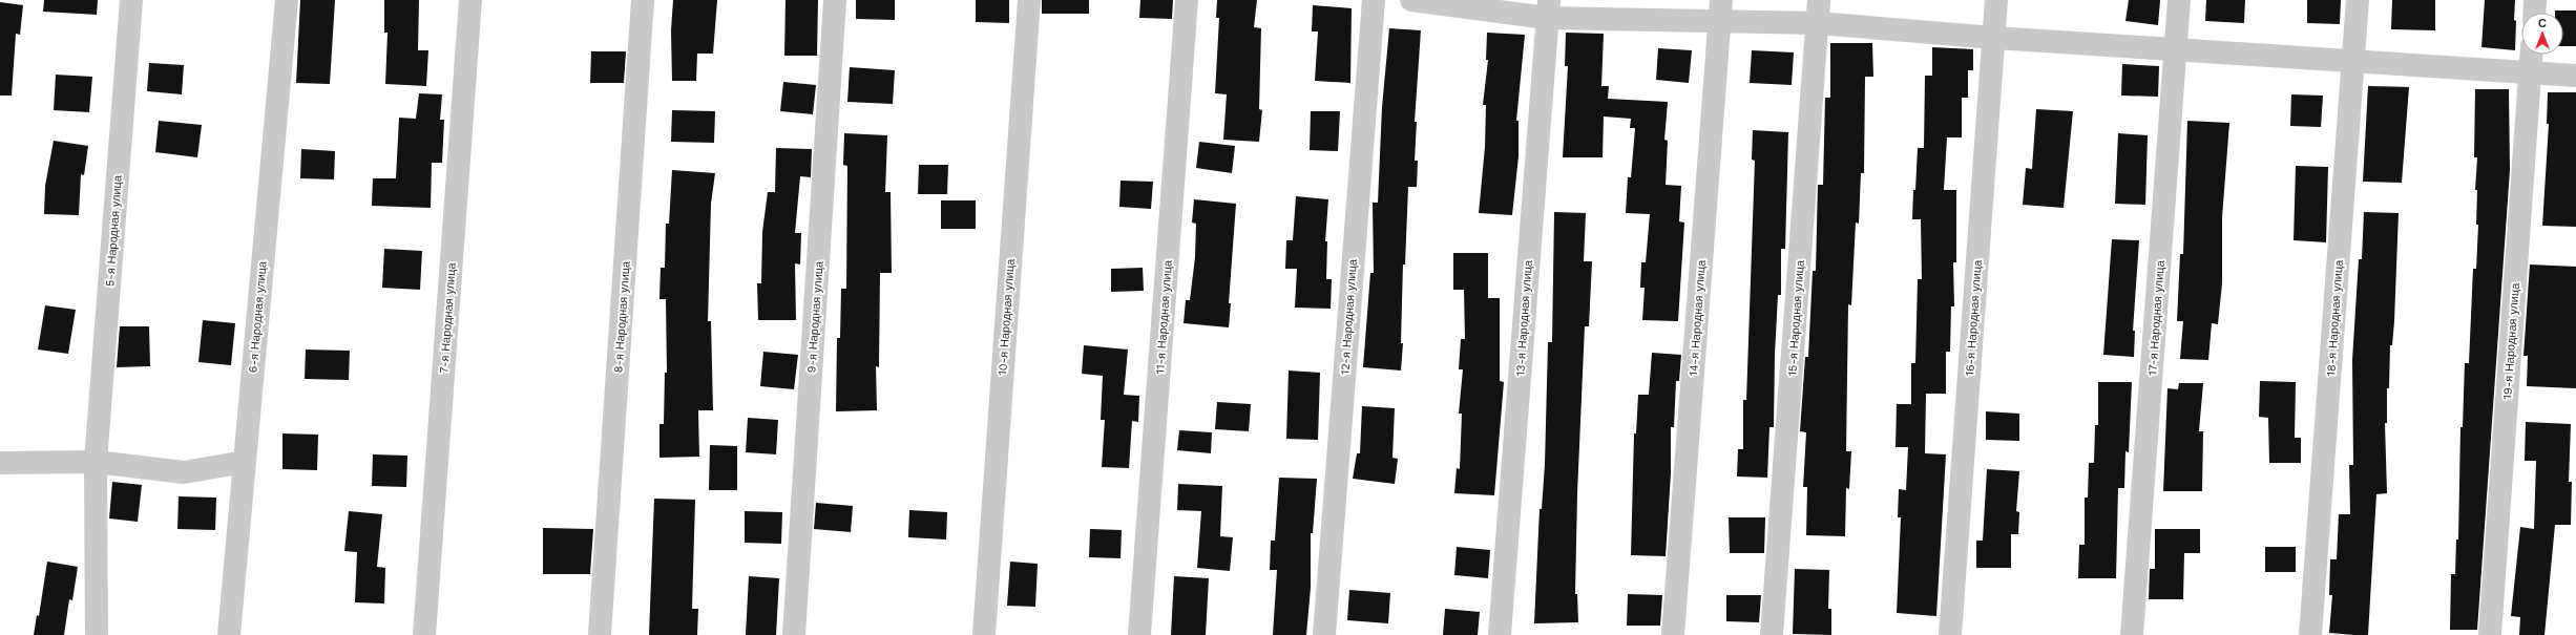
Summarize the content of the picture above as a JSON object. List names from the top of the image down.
{
  "streets": {
    "street": [
      "5-я Народная улица",
      "6-я Народная улица",
      "8-я Народная улица",
      "9-я Народная улица",
      "10-я Народная улица",
      "11-я Народная улица",
      "12-я Народная улица",
      "7-я Народная улица",
      "13-я Народная улица",
      "14-я Народная улица",
      "15-я Народная улица",
      "16-я Народная улица",
      "17-я Народная улица",
      "18-я Народная улица",
      "19-я Народная улица"
    ]
  },
  "north": "top"
}
